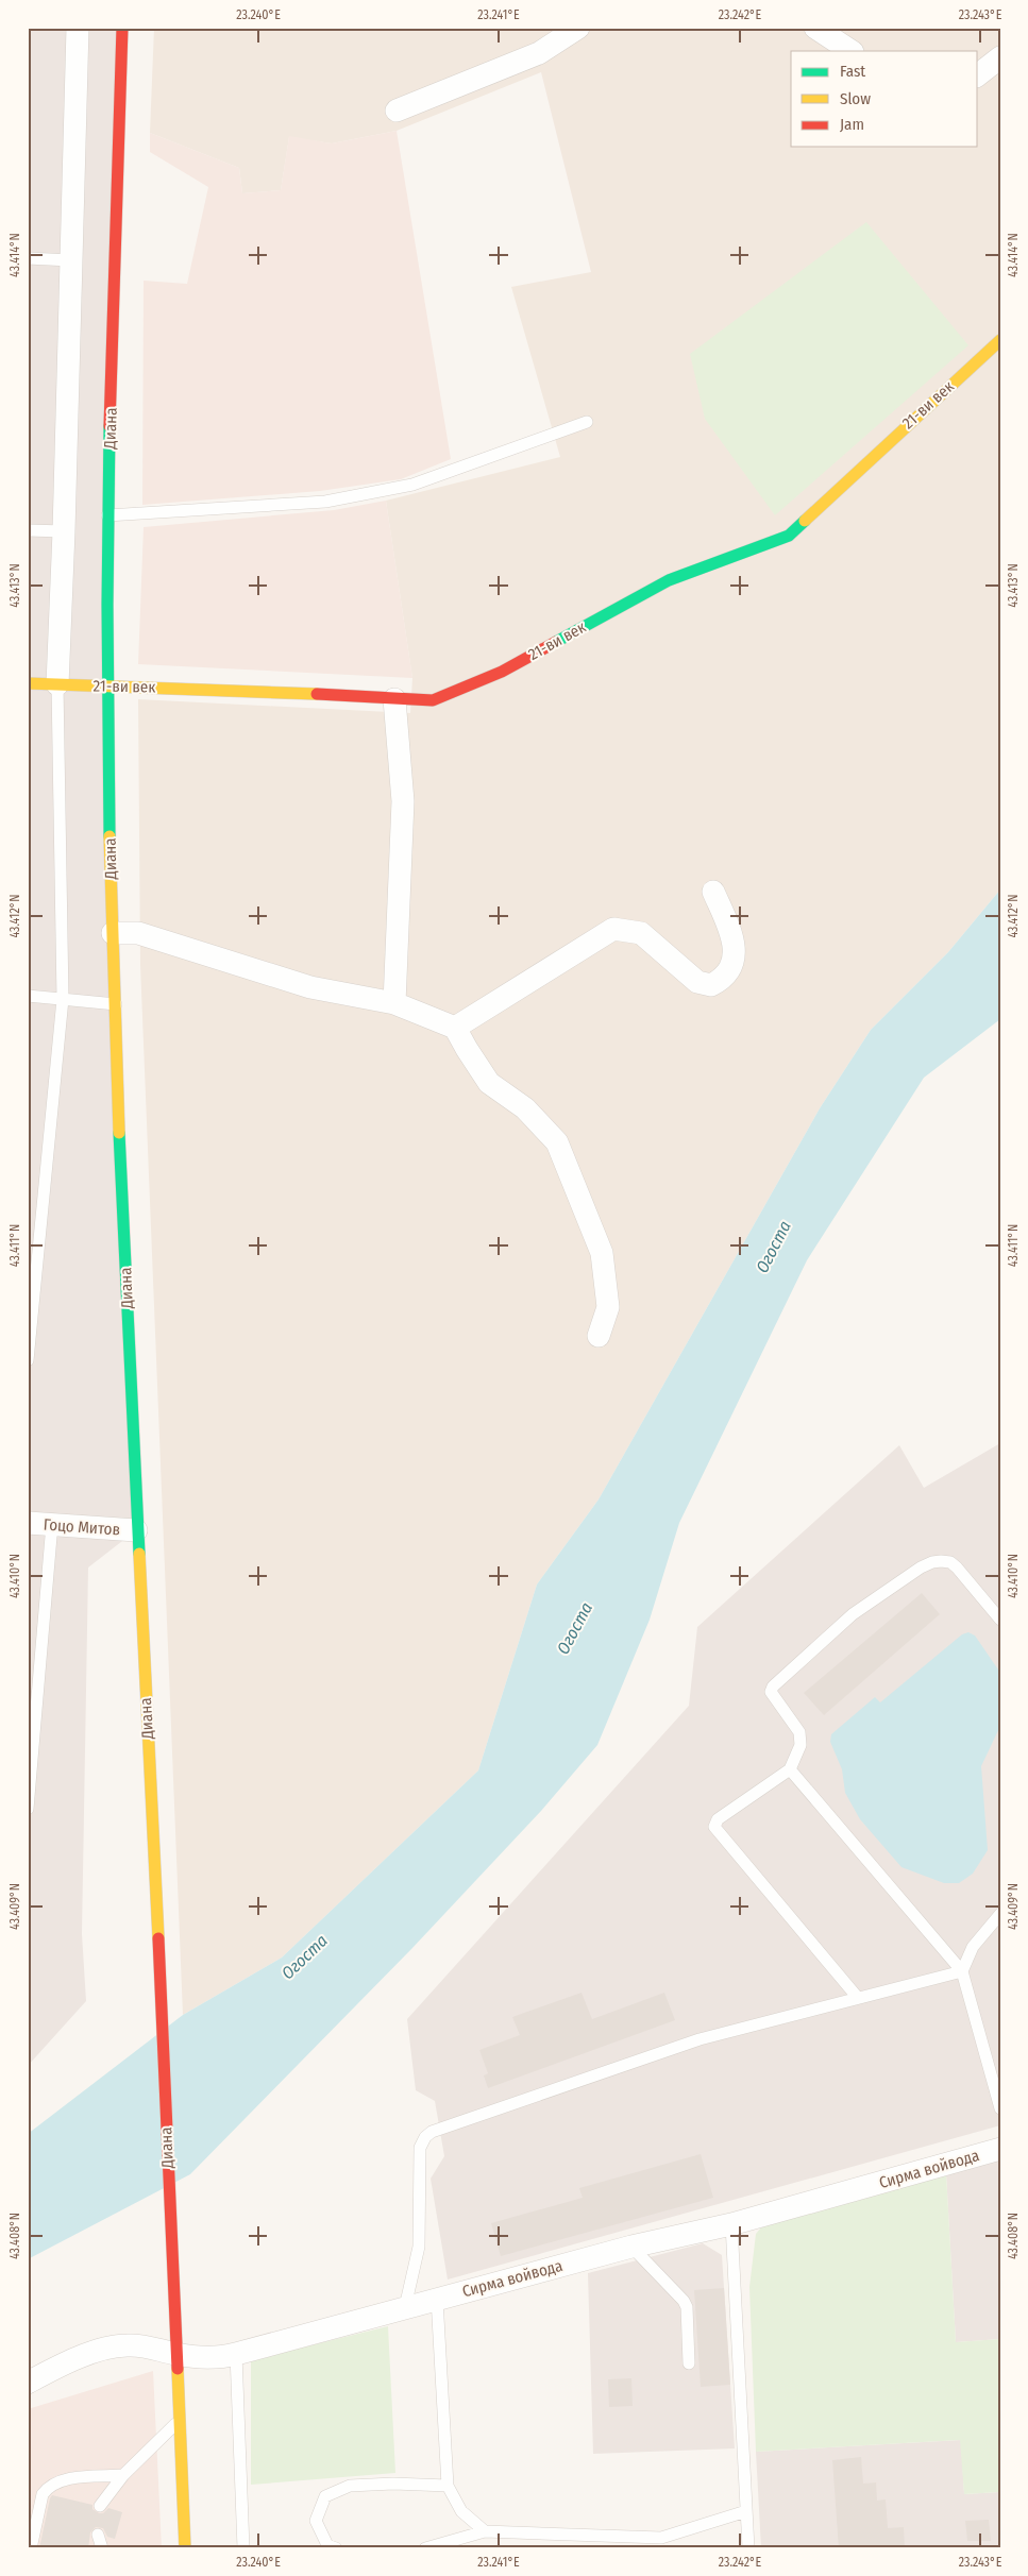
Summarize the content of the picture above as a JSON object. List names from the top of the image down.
{
  "streets": {
    "main road": ["21-ви век", "Диана"],
    "street": ["Гоцо Митов", "Сирма войвода"]
  },
  "crossings": [
    ["21-ви век", "Диана"],
    ["Диана", "Гоцо Митов"],
    ["Диана", "Сирма войвода"]
  ],
  "water": ["Огоста"],
  "legend": ["Fast", "Slow", "Jam"],
  "coordinates": [
    "23.240°E",
    "23.241°E",
    "23.242°E",
    "23.243°E",
    "43.414°N",
    "43.413°N",
    "43.412°N",
    "43.411°N",
    "43.410°N",
    "43.409°N",
    "43.408°N"
  ]
}
